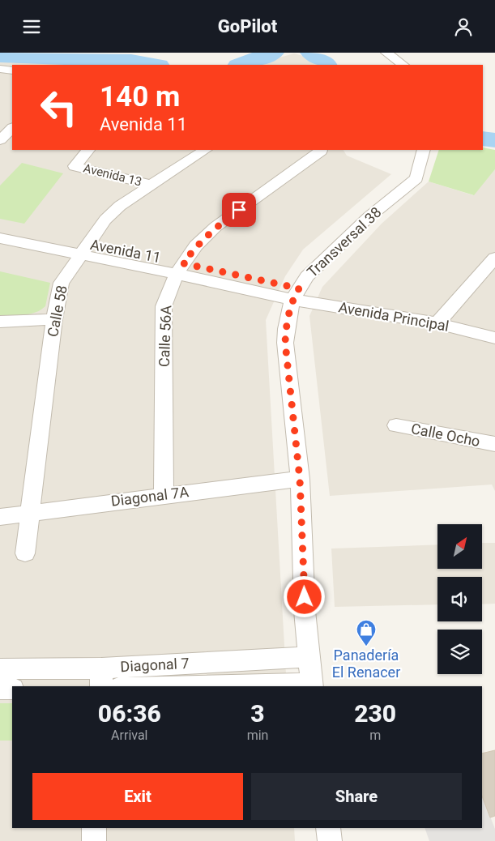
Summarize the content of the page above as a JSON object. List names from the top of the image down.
{
  "streets": {
    "street": [
      "Avenida 13",
      "Transversal 38",
      "Avenida 11",
      "Calle 58",
      "Avenida Principal",
      "Calle 56A",
      "Calle Ocho",
      "Diagonal 7A",
      "Diagonal 7"
    ]
  },
  "crossings": [
    ["Avenida 13", "Calle 58"],
    ["Transversal 38", "Avenida 11"],
    ["Transversal 38", "Avenida Principal"],
    ["Transversal 38", "Diagonal 7A"],
    ["Transversal 38", "Diagonal 7"],
    ["Avenida 11", "Calle 58"],
    ["Avenida 11", "Avenida Principal"],
    ["Avenida 11", "Calle 56A"],
    ["Calle 58", "Diagonal 7A"],
    ["Calle 56A", "Diagonal 7A"]
  ],
  "places": {
    "shop": ["Panadería El Renacer"]
  },
  "north": "top right",
  "page": {
    "header": "GoPilot",
    "turn": ["140 m", "Avenida 11"],
    "eta": [
      "06:36",
      "Arrival",
      "3",
      "min",
      "230",
      "m"
    ],
    "buttons": ["Exit", "Share"]
  }
}
